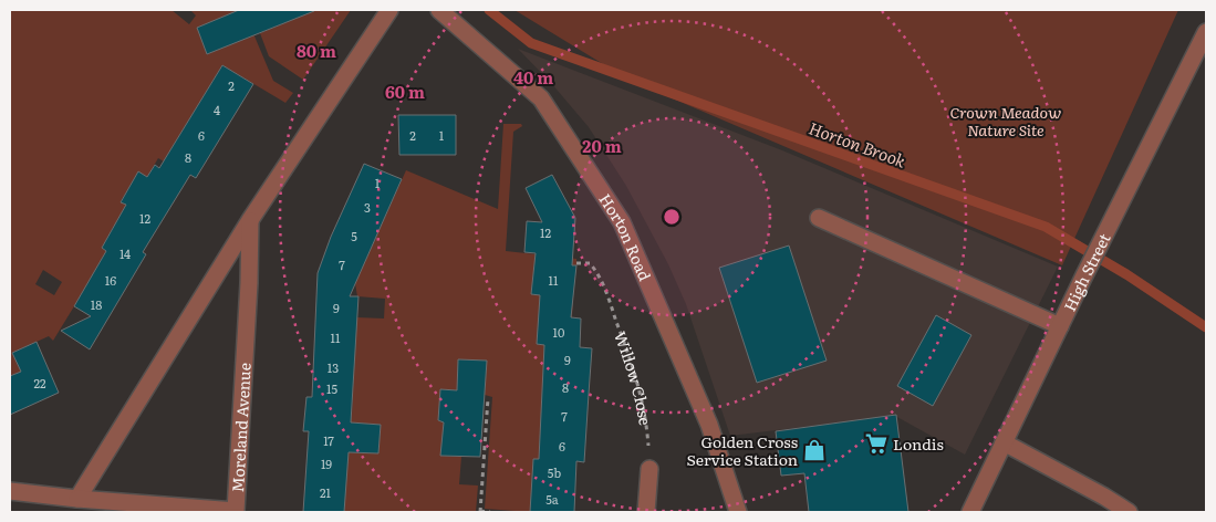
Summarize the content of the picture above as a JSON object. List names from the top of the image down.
{
  "streets": {
    "street": ["Horton Road", "High Street", "Moreland Avenue"],
    "path": ["Willow Close"]
  },
  "water": ["Horton Brook"],
  "parks": ["Crown Meadow Nature Site"],
  "places": {
    "supermarket": ["Londis"],
    "shop": ["Golden Cross Service Station"]
  },
  "house_numbers": [
    "2",
    "4",
    "6",
    "2",
    "1",
    "8",
    "1",
    "3",
    "12",
    "12",
    "5",
    "14",
    "7",
    "16",
    "11",
    "18",
    "9",
    "10",
    "11",
    "9",
    "13",
    "22",
    "8",
    "15",
    "7",
    "17",
    "6",
    "19",
    "5b",
    "21",
    "5a"
  ],
  "rings": [
    "80 m",
    "40 m",
    "60 m",
    "20 m"
  ]
}
